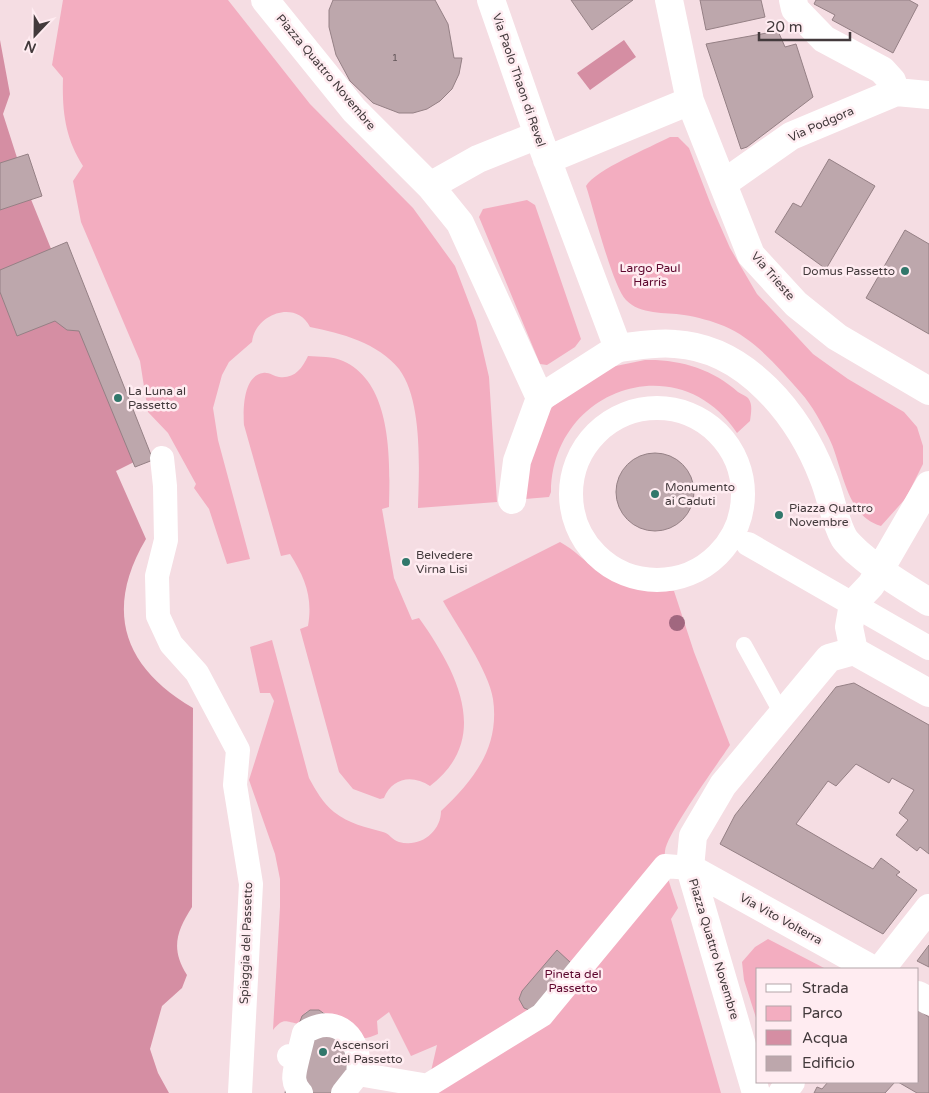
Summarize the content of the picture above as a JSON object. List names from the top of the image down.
{
  "streets": {
    "street": [
      "Piazza Quattro Novembre",
      "Via Paolo Thaon di Revel",
      "Via Podgora",
      "Via Trieste",
      "Via Vito Volterra",
      "Spiaggia del Passetto"
    ]
  },
  "crossings": [
    ["Piazza Quattro Novembre", "Via Vito Volterra"],
    ["Via Podgora", "Via Trieste"]
  ],
  "parks": ["Largo Paul Harris", "Pineta del Passetto"],
  "places": [
    "Domus Passetto",
    "La Luna al Passetto",
    "Monumento ai Caduti",
    "Piazza Quattro Novembre",
    "Belvedere Virna Lisi",
    "Ascensori del Passetto"
  ],
  "house_numbers": ["1"],
  "legend": [
    "Strada",
    "Parco",
    "Acqua",
    "Edificio"
  ],
  "scale_bar": "20 m",
  "north": "bottom"
}
